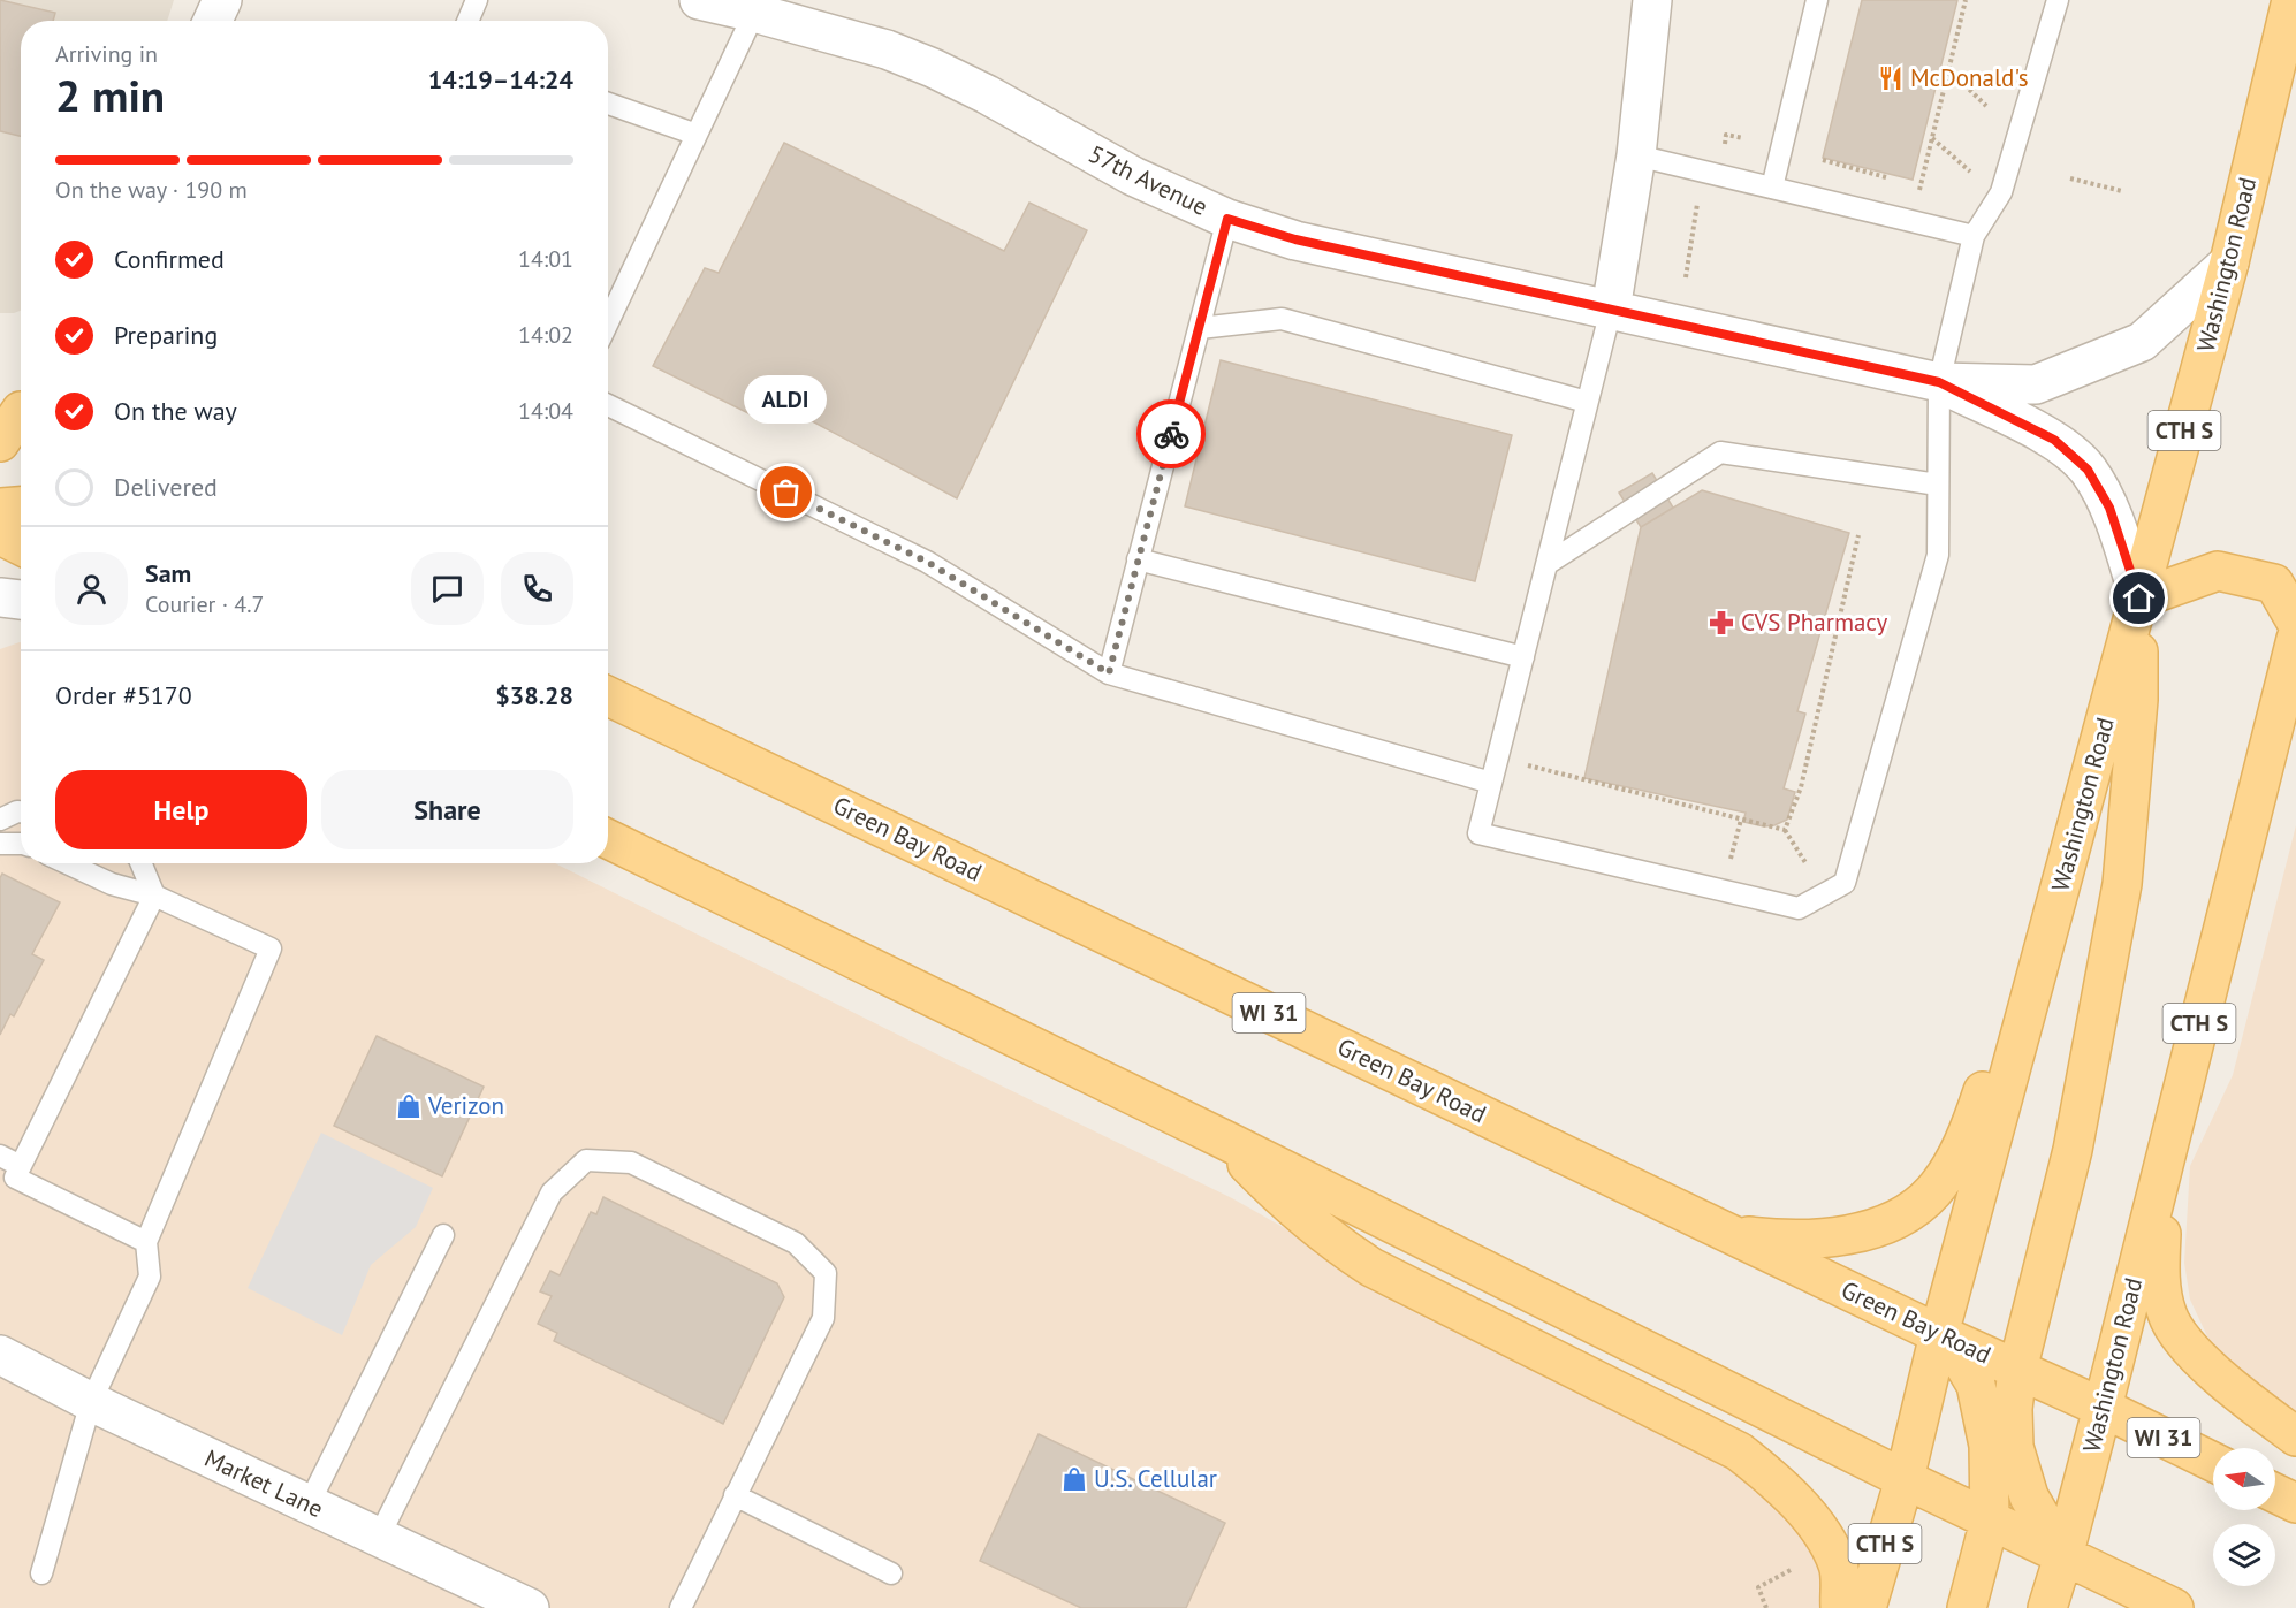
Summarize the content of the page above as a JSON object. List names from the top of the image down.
{
  "streets": {
    "main road": [
      "Washington Road",
      "CTH S",
      "Green Bay Road",
      "WI 31"
    ],
    "street": ["57th Avenue", "Market Lane"]
  },
  "crossings": [
    ["57th Avenue", "Washington Road"],
    ["Washington Road", "Green Bay Road"]
  ],
  "places": {
    "restaurant": ["McDonald's"],
    "other": ["ALDI"],
    "pharmacy": ["CVS Pharmacy"],
    "shop": ["Verizon", "U.S. Cellular"]
  },
  "north": "left",
  "page": {
    "heading": ["2 min", "Arriving in", "14:19–14:24"],
    "panel": [
      "Sam",
      "Courier · 4.7",
      "Order #5170",
      "$38.28"
    ],
    "bar": "On the way · 190 m",
    "list": [
      ["Confirmed", "14:01"],
      ["Preparing", "14:02"],
      ["On the way", "14:04"],
      "Delivered"
    ],
    "bubble": "ALDI",
    "buttons": ["Help", "Share"]
  }
}
